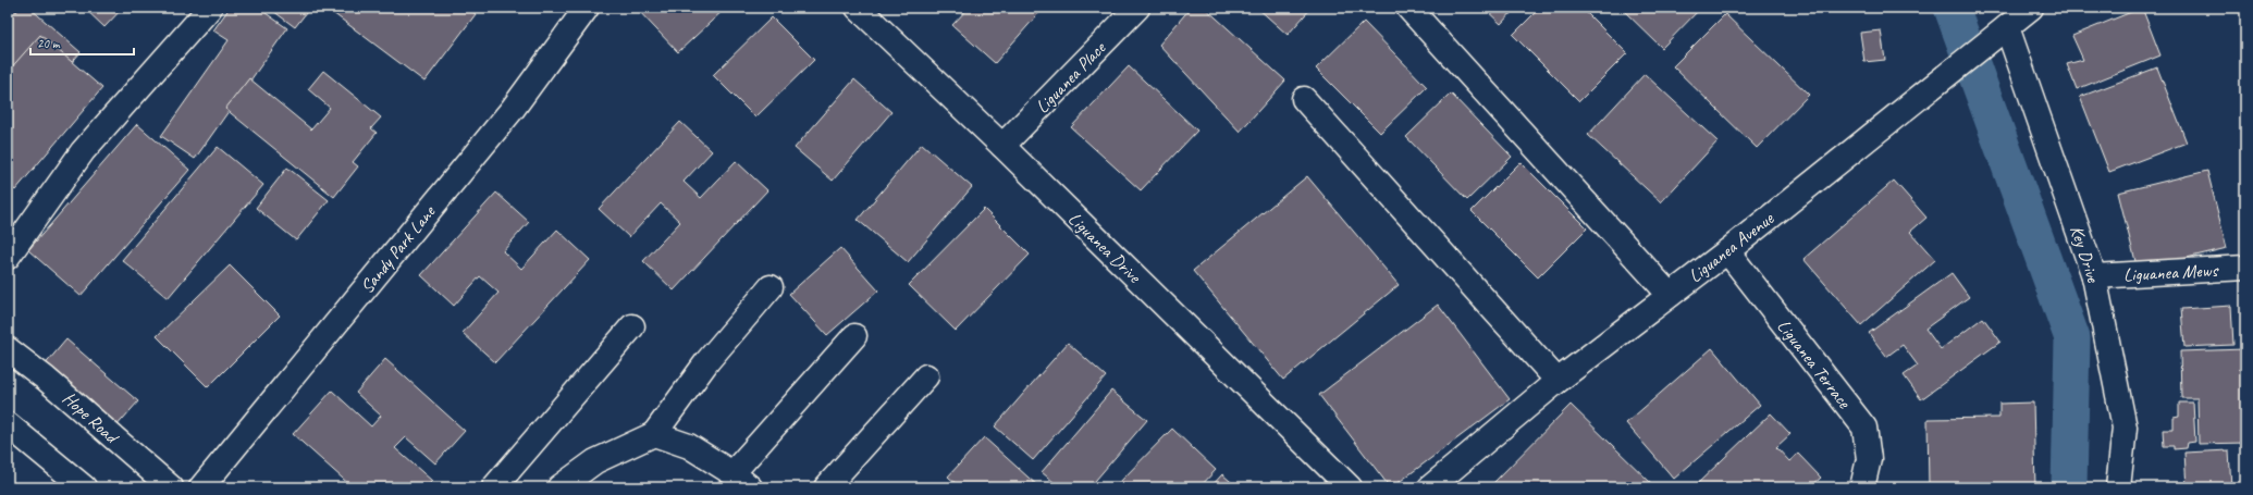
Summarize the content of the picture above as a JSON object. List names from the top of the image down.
{
  "streets": {
    "street": [
      "Liguanea Place",
      "Liguanea Drive",
      "Liguanea Avenue",
      "Sandy Park Lane",
      "Key Drive",
      "Liguanea Mews",
      "Liguanea Terrace",
      "Hope Road"
    ]
  },
  "crossings": [
    ["Liguanea Place", "Liguanea Drive"],
    ["Liguanea Avenue", "Key Drive"],
    ["Liguanea Avenue", "Liguanea Terrace"],
    ["Key Drive", "Liguanea Mews"]
  ],
  "scale_bar": "20 m"
}
